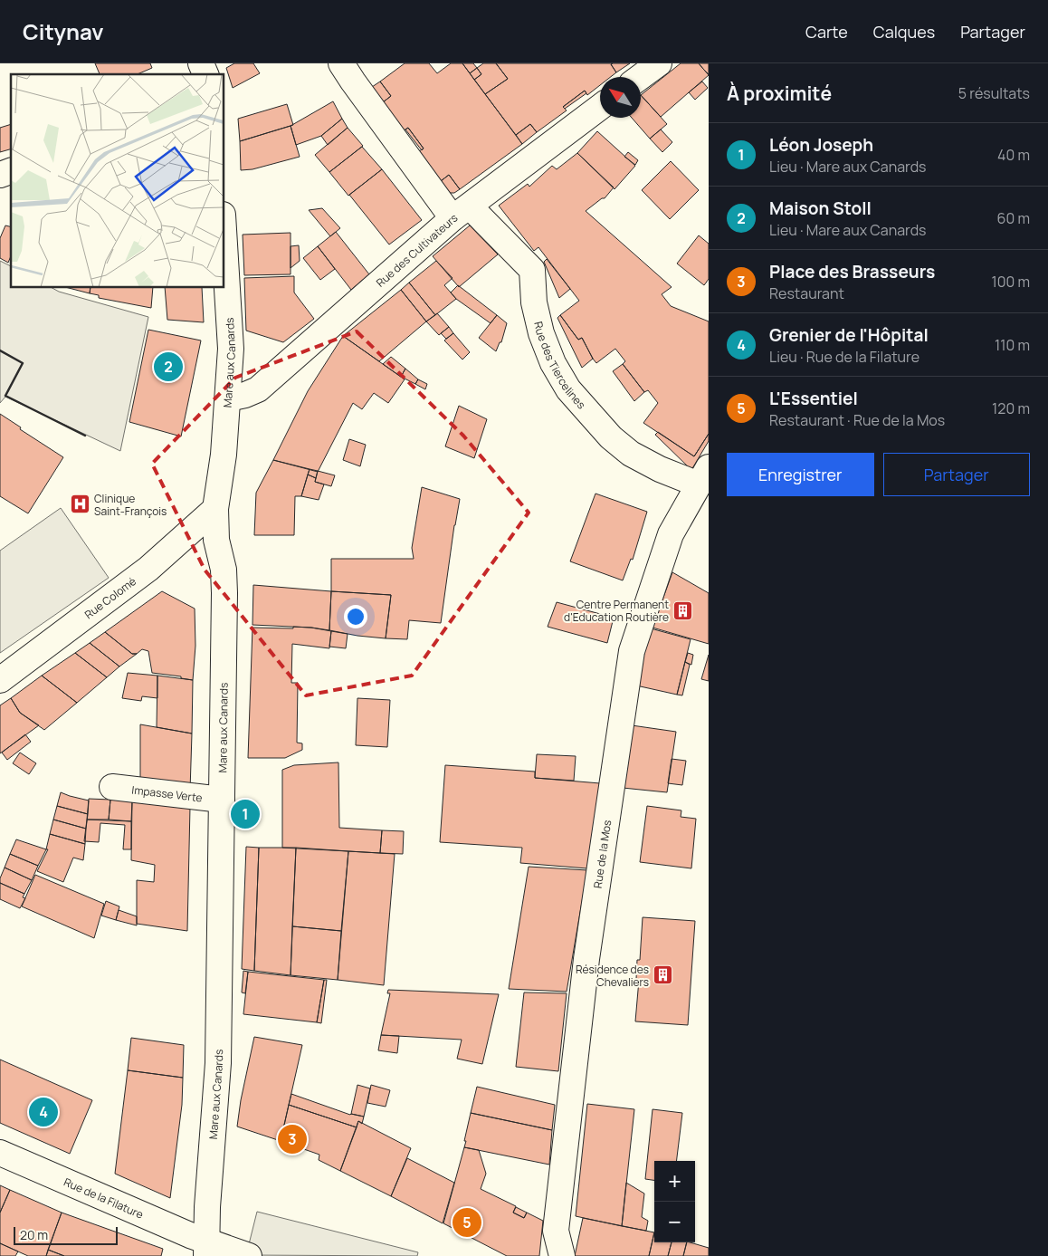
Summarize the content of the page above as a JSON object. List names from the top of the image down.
{
  "streets": {
    "street": [
      "Rue des Cultivateurs",
      "Mare aux Canards",
      "Rue des Tiercelines",
      "Rue Colomé",
      "Impasse Verte",
      "Rue de la Mos",
      "Rue de la Filature"
    ]
  },
  "crossings": [
    ["Rue des Cultivateurs", "Mare aux Canards"],
    ["Rue des Cultivateurs", "Rue des Tiercelines"],
    ["Mare aux Canards", "Rue Colomé"],
    ["Mare aux Canards", "Impasse Verte"],
    ["Mare aux Canards", "Rue de la Filature"],
    ["Rue des Tiercelines", "Rue de la Mos"]
  ],
  "places": {
    "hospital": ["Clinique Saint-François"],
    "building": ["Centre Permanent d'Education Routière", "Résidence des Chevaliers"]
  },
  "scale_bar": "20 m",
  "north": "top left",
  "page": {
    "header": "Citynav",
    "nav": ["Carte", "Calques", "Partager"],
    "heading": ["À proximité", "5 résultats"],
    "list": [
      {
        "mark": "1",
        "name": "Léon Joseph",
        "note": "Lieu · Mare aux Canards",
        "value": "40 m"
      },
      {
        "mark": "2",
        "name": "Maison Stoll",
        "note": "Lieu · Mare aux Canards",
        "value": "60 m"
      },
      {
        "mark": "3",
        "name": "Place des Brasseurs",
        "note": "Restaurant",
        "value": "100 m"
      },
      {
        "mark": "4",
        "name": "Grenier de l'Hôpital",
        "note": "Lieu · Rue de la Filature",
        "value": "110 m"
      },
      {
        "mark": "5",
        "name": "L'Essentiel",
        "note": "Restaurant · Rue de la Mos",
        "value": "120 m"
      }
    ],
    "pins": [
      "2",
      "1",
      "4",
      "3",
      "5"
    ],
    "buttons": ["Enregistrer", "Partager"],
    "map_buttons": ["+", "−"],
    "scale": "20 m"
  }
}
